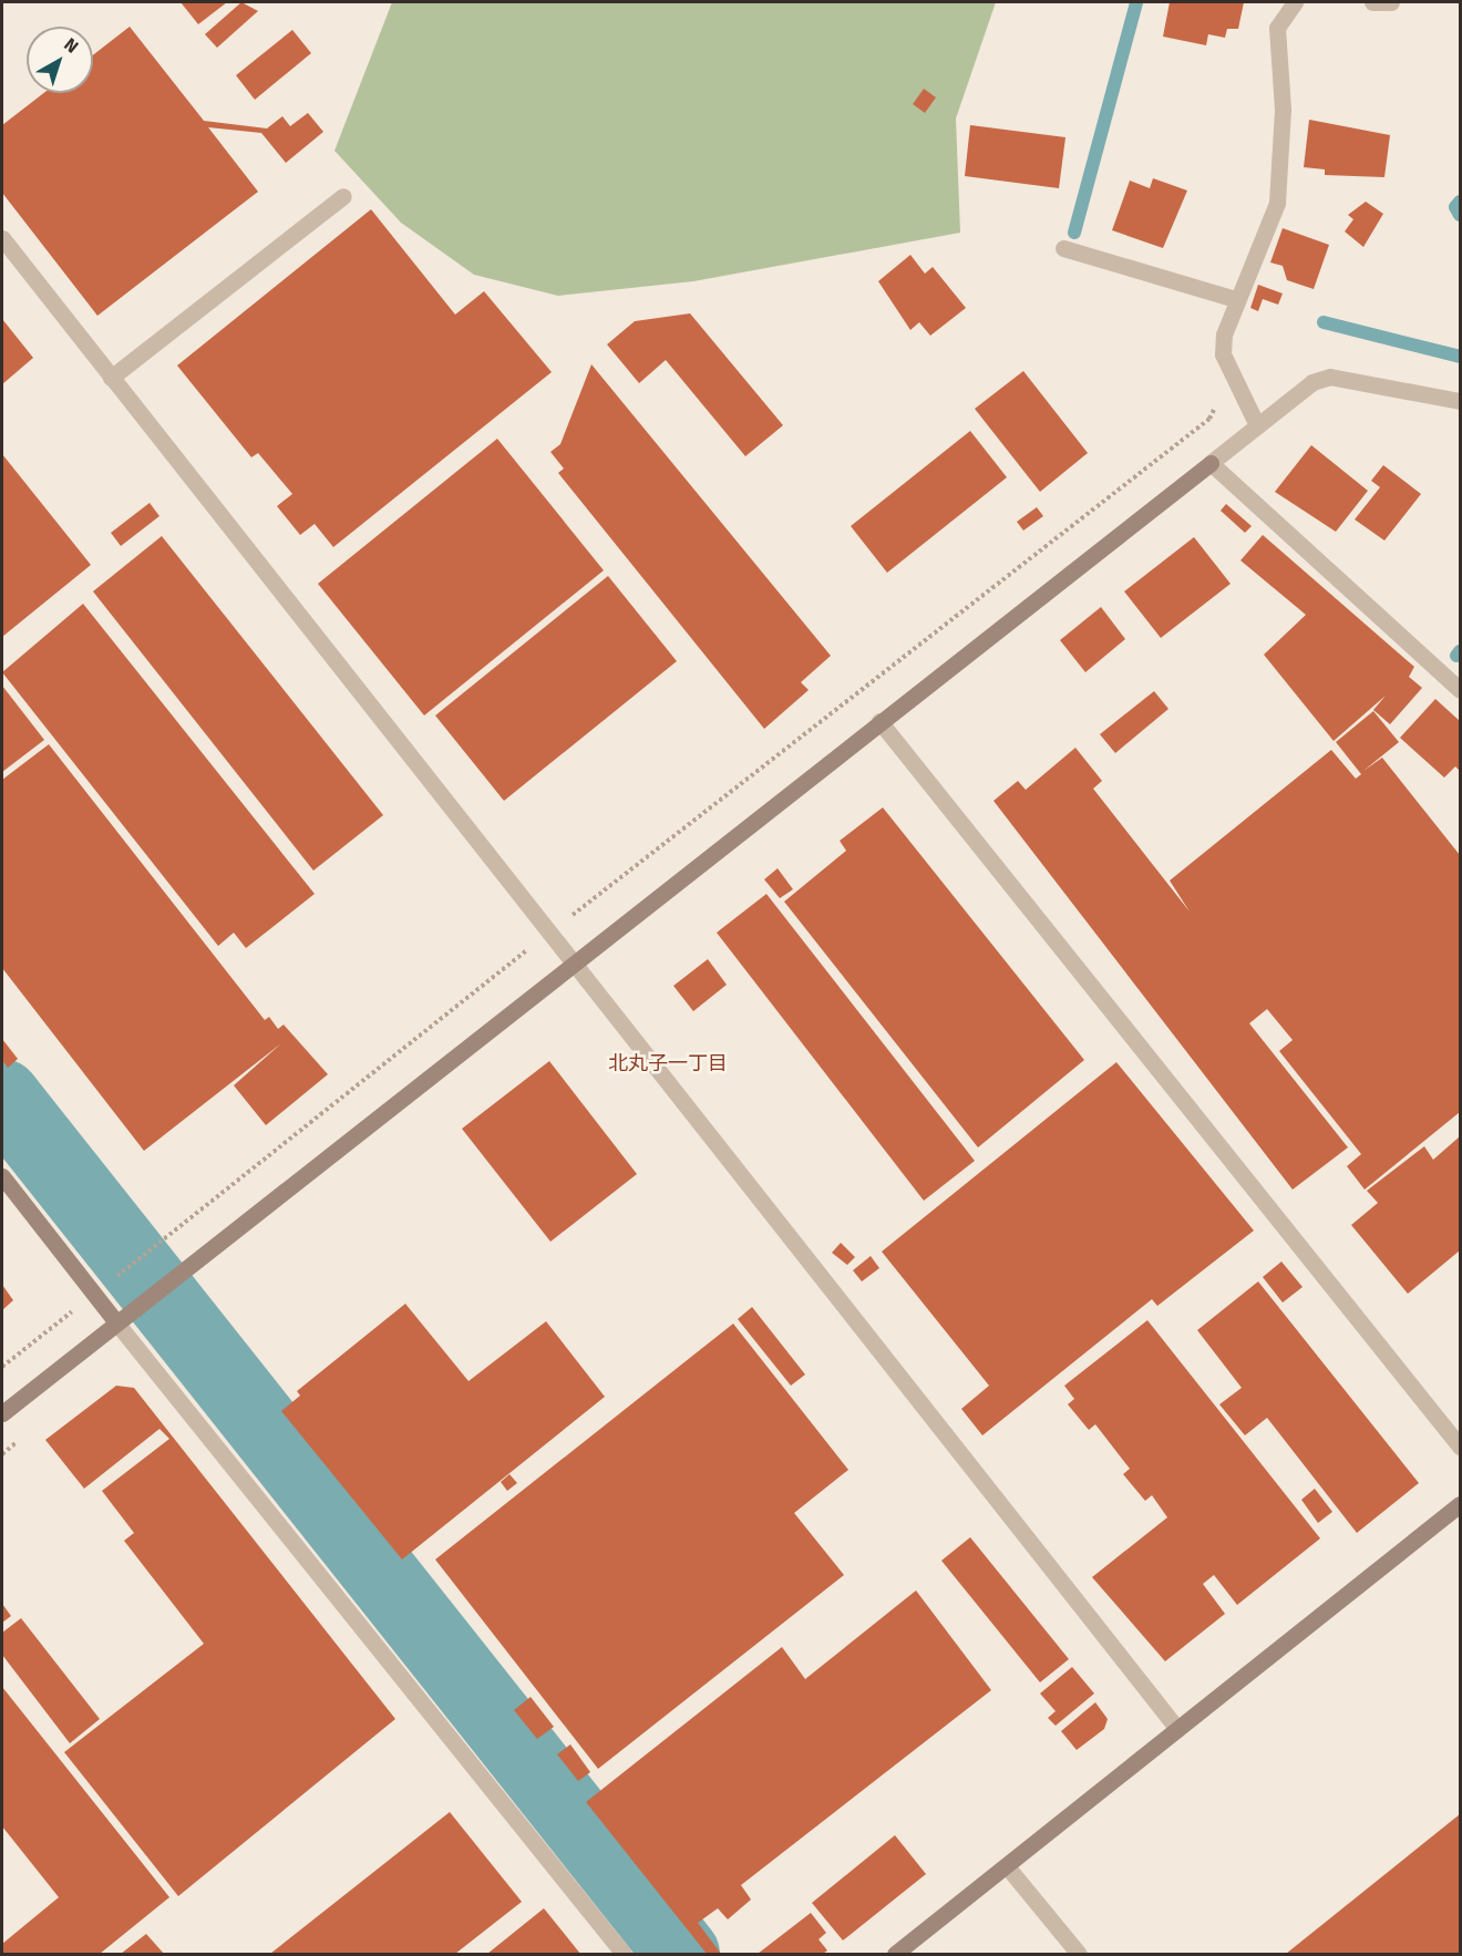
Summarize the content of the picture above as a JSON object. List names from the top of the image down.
{
  "districts": ["北丸子一丁目"],
  "north": "top right"
}
